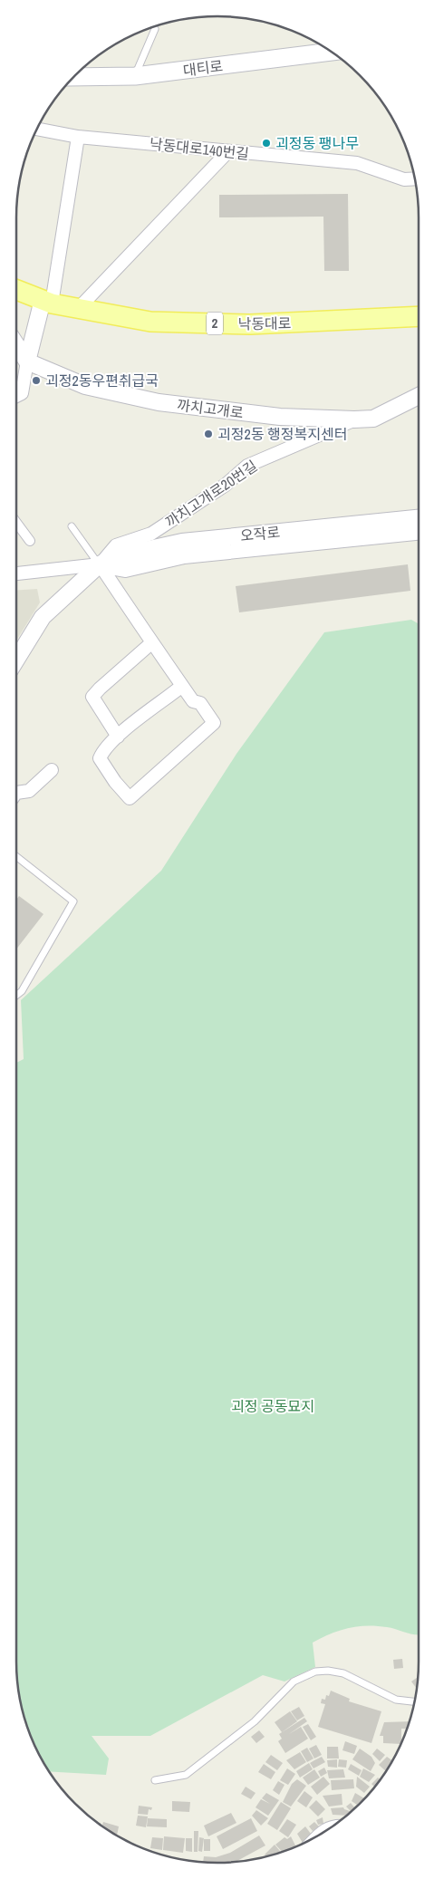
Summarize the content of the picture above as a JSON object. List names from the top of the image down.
{
  "streets": {
    "main road": ["대티로", "2", "낙동대로"],
    "street": [
      "낙동대로140번길",
      "까치고개로",
      "까치고개로20번길",
      "오작로"
    ]
  },
  "crossings": [
    ["까치고개로", "까치고개로20번길"],
    ["까치고개로20번길", "오작로"]
  ],
  "parks": ["괴정 공동묘지"],
  "places": ["괴정동 팽나무", "괴정2동우편취급국", "괴정2동 행정복지센터"]
}
